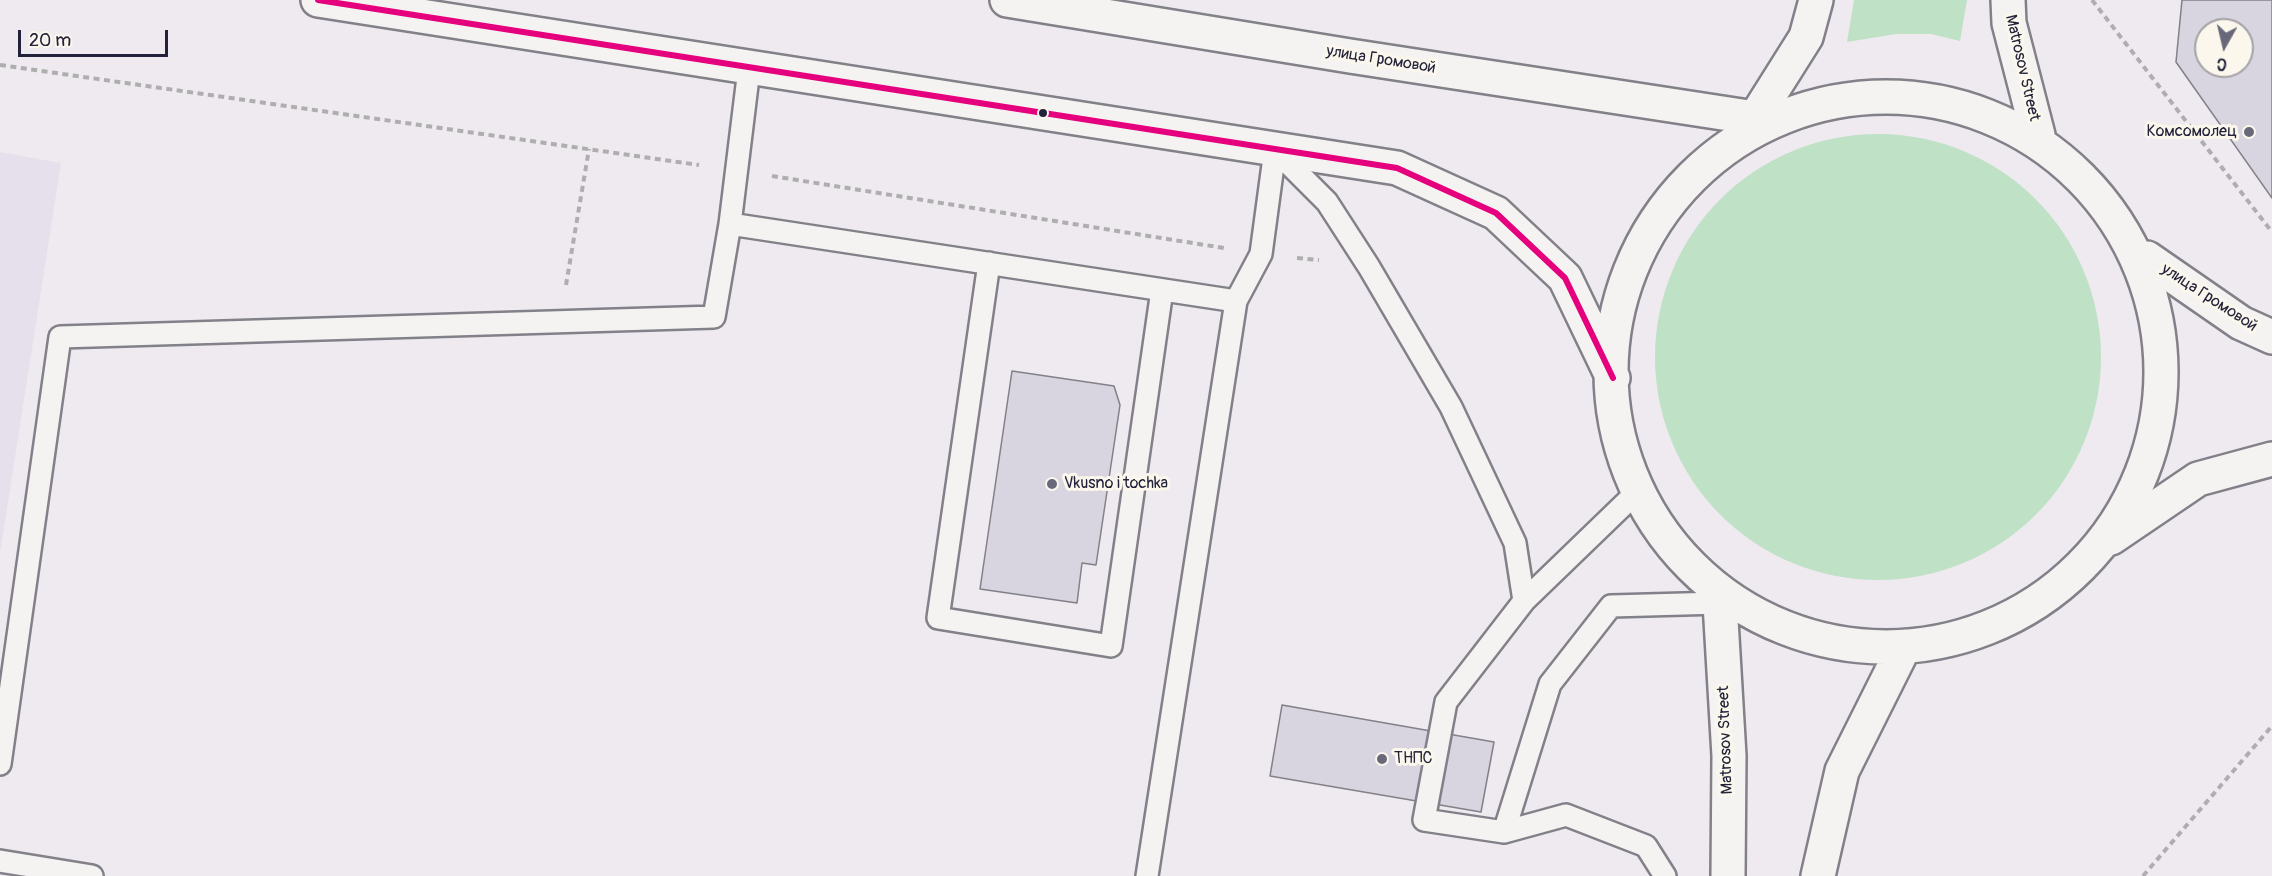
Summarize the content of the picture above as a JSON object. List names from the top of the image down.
{
  "streets": {
    "main road": ["улица Громовой", "Matrosov Street"]
  },
  "places": ["Комсомолец", "Vkusno i tochka", "ТНПС"],
  "scale_bar": "20 m",
  "north": "bottom"
}
